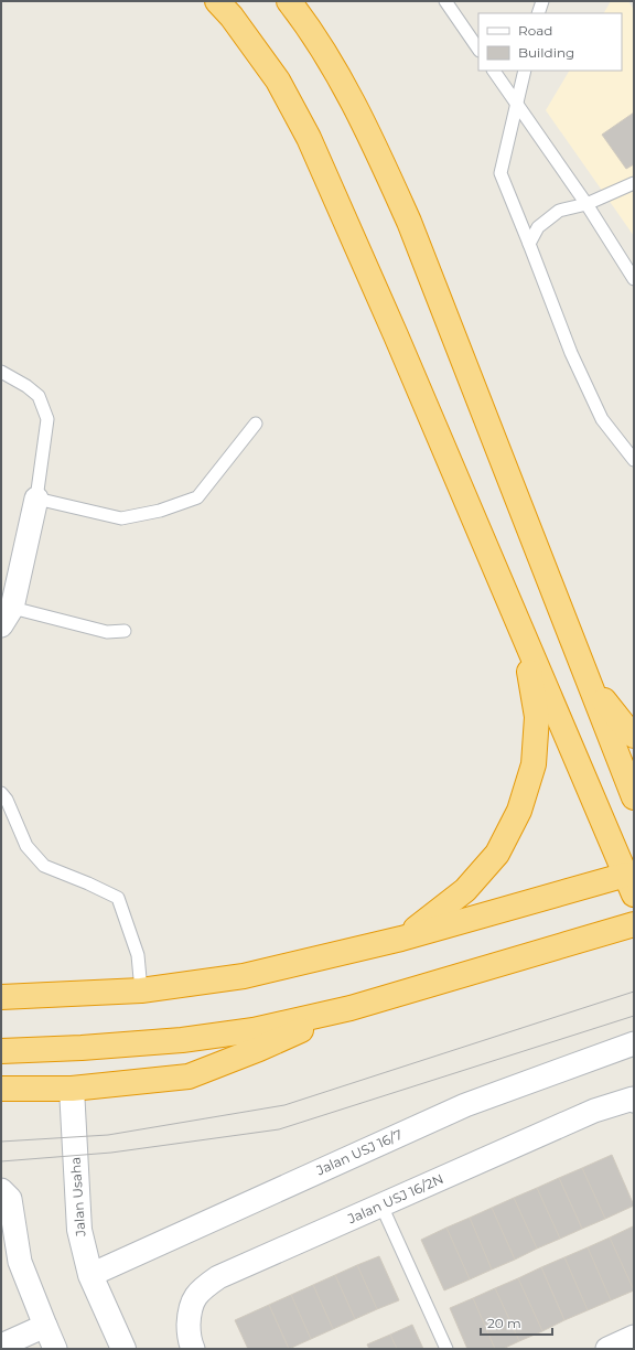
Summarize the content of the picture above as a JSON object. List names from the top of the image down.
{
  "streets": {
    "street": ["Jalan USJ 16/7", "Jalan Usaha", "Jalan USJ 16/2N"]
  },
  "crossings": [
    ["Jalan USJ 16/7", "Jalan Usaha"]
  ],
  "legend": ["Road", "Building"],
  "scale_bar": "20 m"
}
